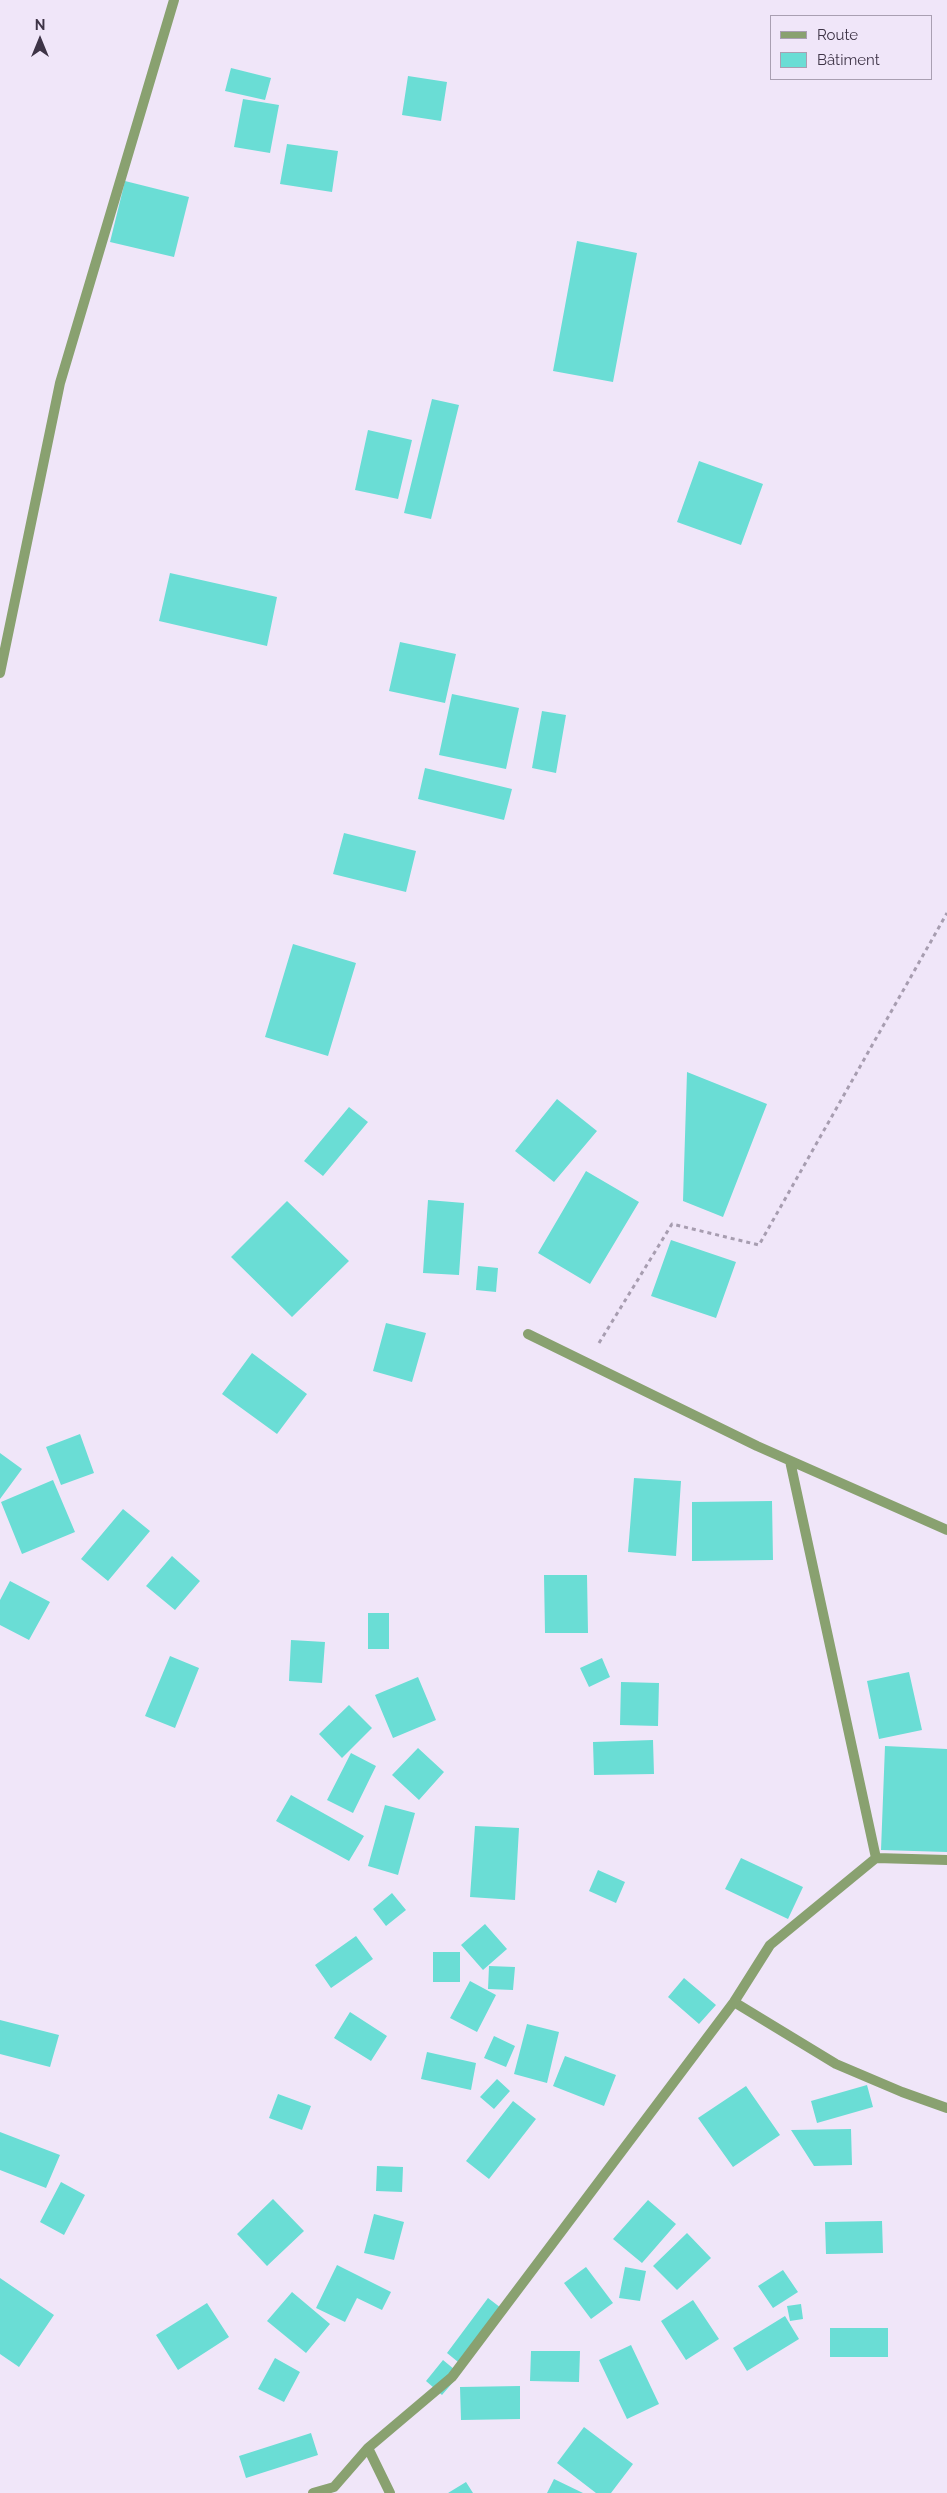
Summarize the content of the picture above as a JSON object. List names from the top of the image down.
{
  "legend": ["Route", "Bâtiment"],
  "north": "top"
}
